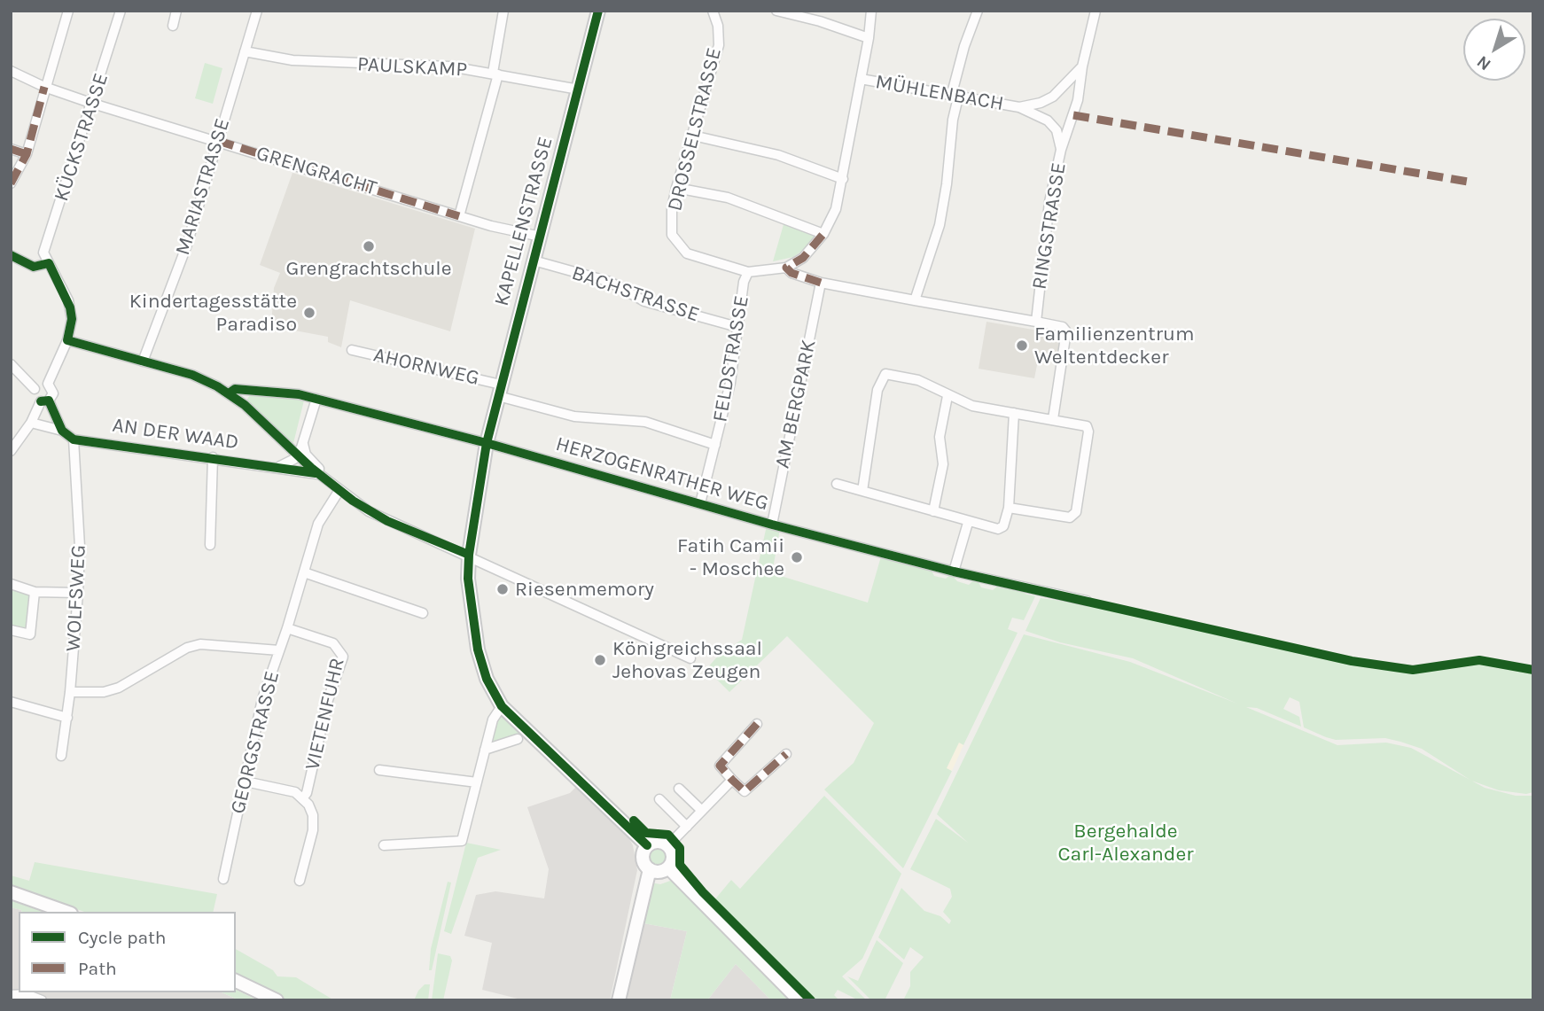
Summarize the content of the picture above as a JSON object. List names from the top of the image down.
{
  "streets": {
    "street": [
      "PAULSKAMP",
      "MÜHLENBACH",
      "DROSSELSTRASSE",
      "KÜCKSTRASSE",
      "GRENGRACHT",
      "MARIASTRASSE",
      "KAPELLENSTRASSE",
      "RINGSTRASSE",
      "BACHSTRASSE",
      "FELDSTRASSE",
      "AHORNWEG",
      "AM BERGPARK",
      "AN DER WAAD",
      "HERZOGENRATHER WEG",
      "WOLFSWEG",
      "VIETENFUHR",
      "GEORGSTRASSE"
    ]
  },
  "crossings": [
    ["PAULSKAMP", "MARIASTRASSE"],
    ["PAULSKAMP", "KAPELLENSTRASSE"],
    ["MÜHLENBACH", "RINGSTRASSE"],
    ["MÜHLENBACH", "FELDSTRASSE"],
    ["DROSSELSTRASSE", "FELDSTRASSE"],
    ["KÜCKSTRASSE", "GRENGRACHT"],
    ["GRENGRACHT", "MARIASTRASSE"],
    ["GRENGRACHT", "KAPELLENSTRASSE"],
    ["KAPELLENSTRASSE", "BACHSTRASSE"],
    ["KAPELLENSTRASSE", "AHORNWEG"],
    ["KAPELLENSTRASSE", "HERZOGENRATHER WEG"],
    ["BACHSTRASSE", "FELDSTRASSE"],
    ["FELDSTRASSE", "AHORNWEG"],
    ["FELDSTRASSE", "HERZOGENRATHER WEG"],
    ["AM BERGPARK", "HERZOGENRATHER WEG"],
    ["AN DER WAAD", "WOLFSWEG"],
    ["VIETENFUHR", "GEORGSTRASSE"]
  ],
  "parks": ["Bergehalde Carl-Alexander"],
  "places": [
    "Grengrachtschule",
    "Kindertagesstätte Paradiso",
    "Familienzentrum Weltentdecker",
    "Fatih Camii - Moschee",
    "Riesenmemory",
    "Königreichssaal Jehovas Zeugen"
  ],
  "legend": ["Cycle path", "Path"],
  "north": "bottom left"
}
